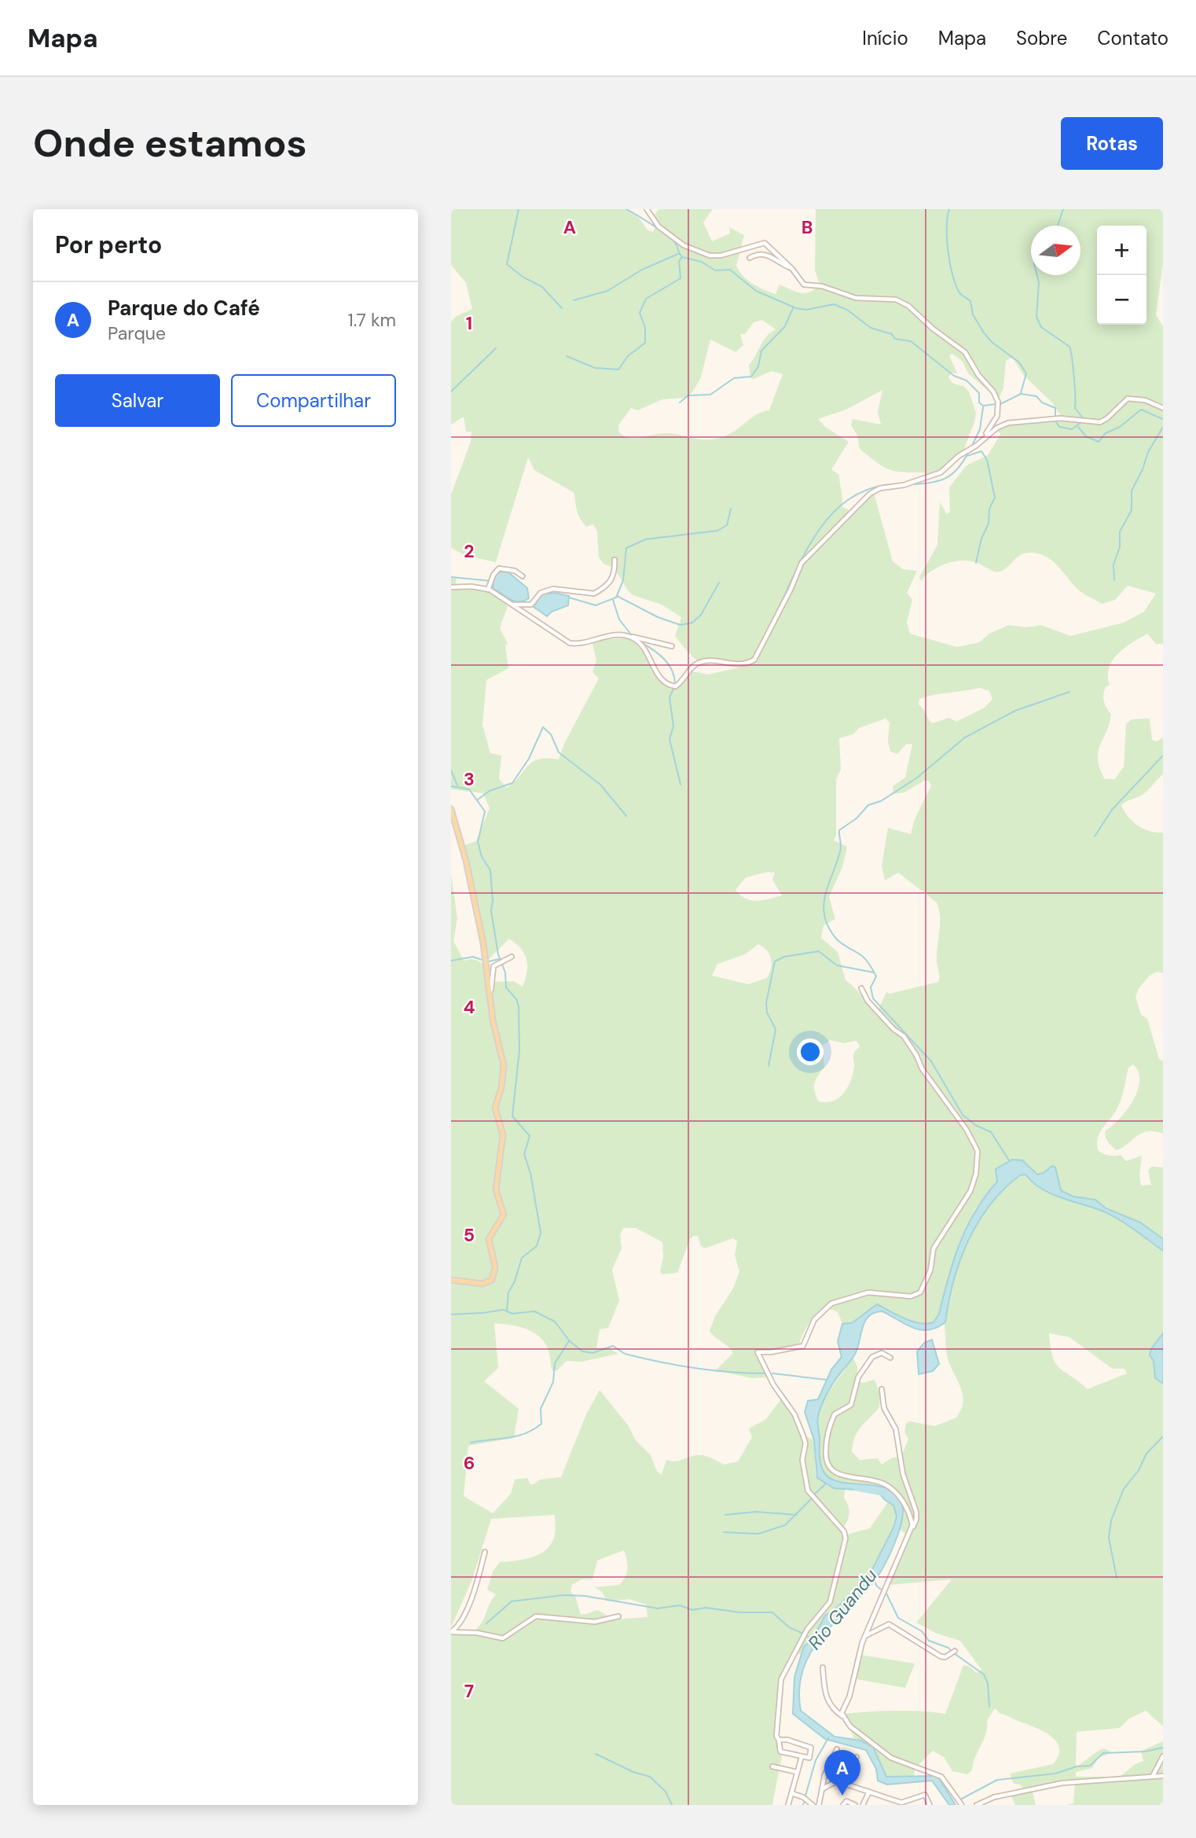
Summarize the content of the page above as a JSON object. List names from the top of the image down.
{
  "water": ["Rio Guandu"],
  "north": "right",
  "page": {
    "header": "Mapa",
    "nav": [
      "Início",
      "Mapa",
      "Sobre",
      "Contato"
    ],
    "buttons": [
      "Rotas",
      ["Salvar", "Compartilhar"]
    ],
    "title": "Onde estamos",
    "heading": "Por perto",
    "map_buttons": ["+", "−"],
    "list": [
      {
        "mark": "A",
        "name": "Parque do Café",
        "note": "Parque",
        "value": "1.7 km"
      }
    ],
    "pins": "A"
  },
  "grid": {
    "columns": ["A", "B"],
    "rows": [
      "1",
      "2",
      "3",
      "4",
      "5",
      "6",
      "7"
    ]
  }
}
